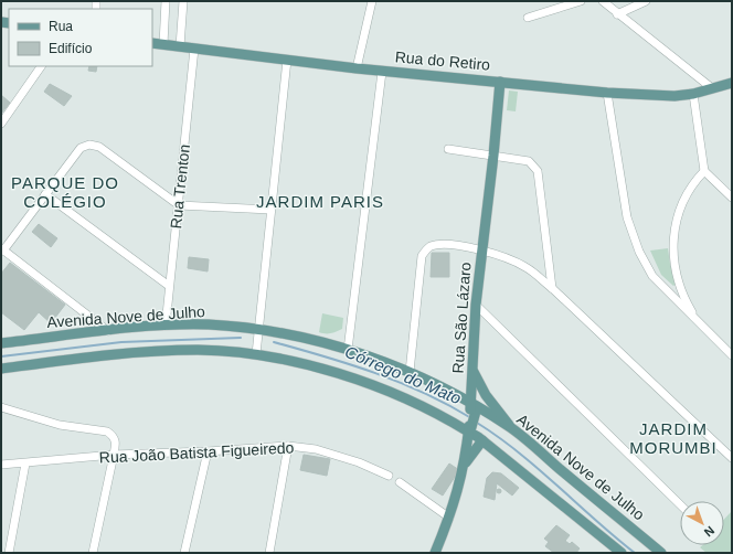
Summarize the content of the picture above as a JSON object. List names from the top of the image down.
{
  "streets": {
    "main road": ["Rua do Retiro", "Avenida Nove de Julho", "Rua São Lázaro"],
    "street": ["Rua Trenton", "Rua João Batista Figueiredo"]
  },
  "crossings": [
    ["Rua do Retiro", "Rua Trenton"],
    ["Rua do Retiro", "Rua São Lázaro"],
    ["Rua Trenton", "Avenida Nove de Julho"],
    ["Avenida Nove de Julho", "Rua São Lázaro"]
  ],
  "districts": ["PARQUE DO COLÉGIO", "JARDIM PARIS", "JARDIM MORUMBI"],
  "water": ["Córrego do Mato"],
  "legend": ["Rua", "Edifício"],
  "north": "bottom right"
}
